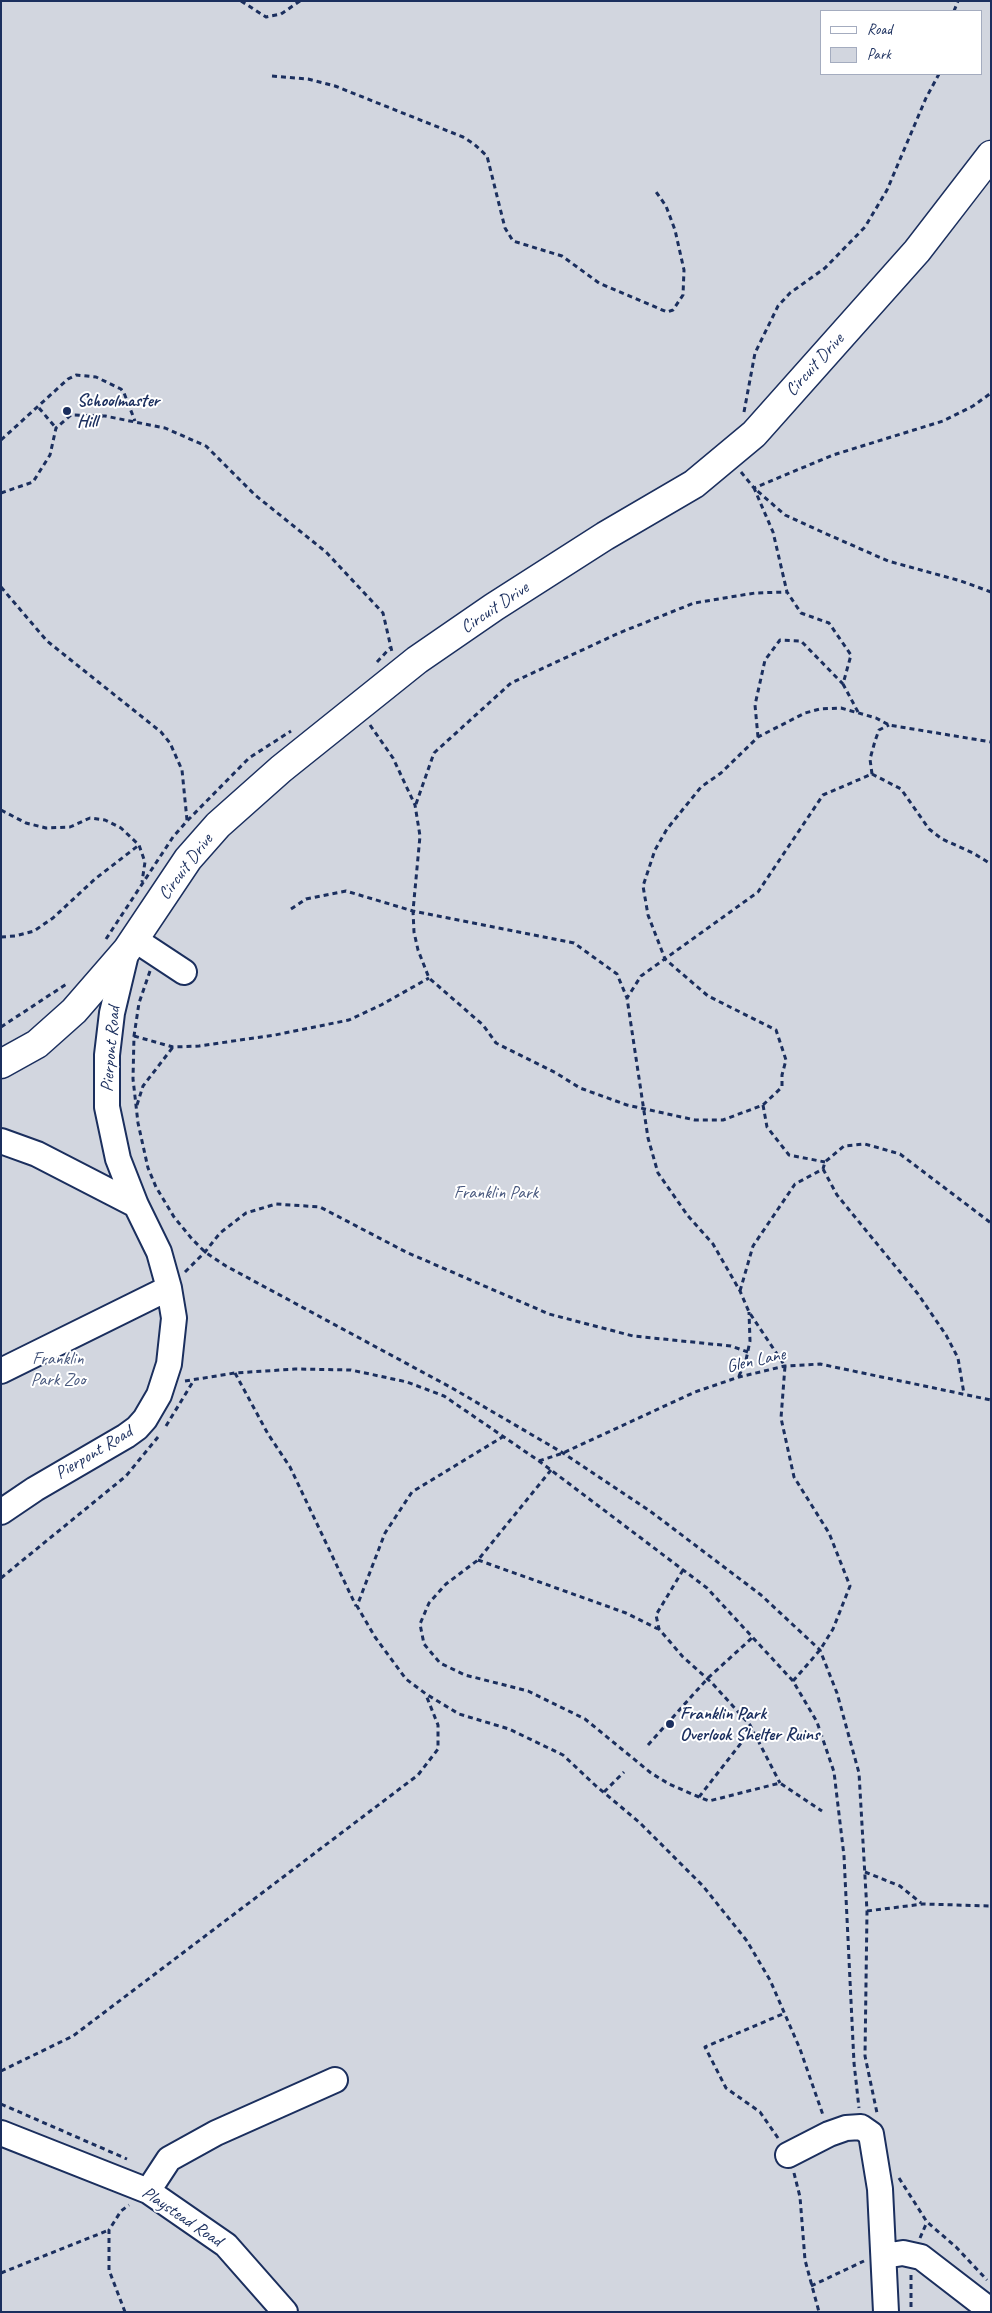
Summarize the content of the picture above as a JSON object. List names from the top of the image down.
{
  "streets": {
    "main road": ["Circuit Drive"],
    "lane": ["Pierpont Road", "Playstead Road"],
    "path": ["Glen Lane"]
  },
  "crossings": [
    ["Circuit Drive", "Pierpont Road"]
  ],
  "parks": ["Franklin Park", "Franklin Park Zoo"],
  "places": ["Schoolmaster Hill", "Franklin Park Overlook Shelter Ruins"],
  "legend": ["Road", "Park"]
}
